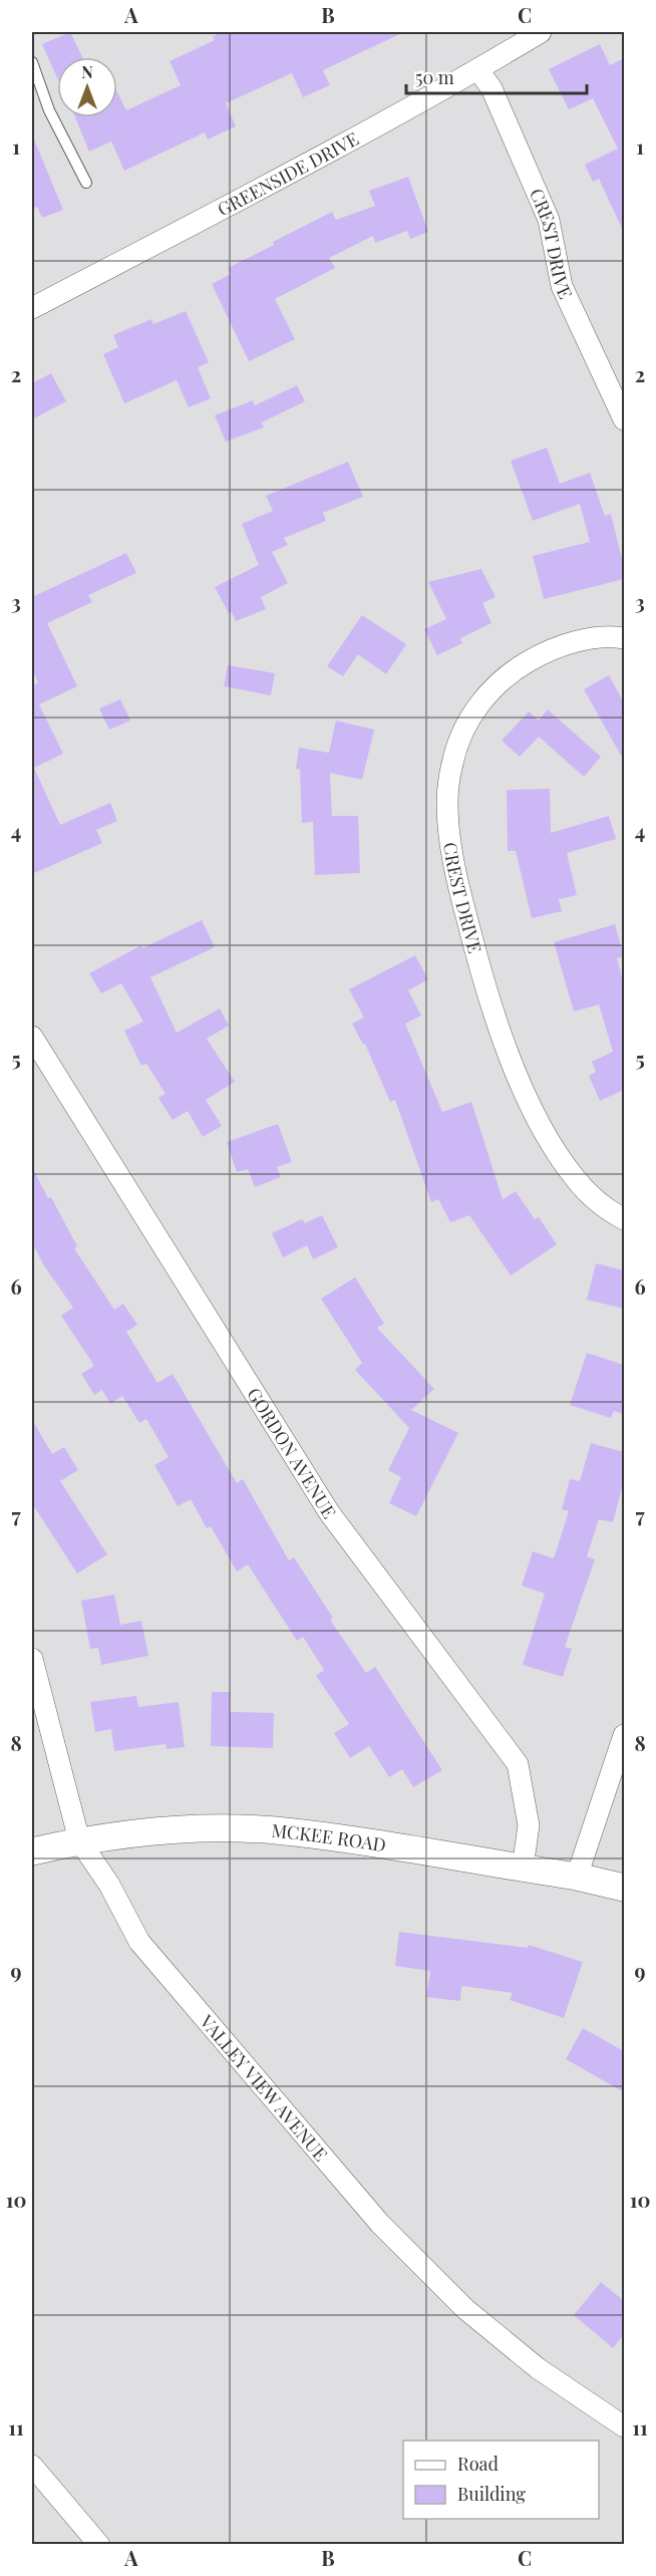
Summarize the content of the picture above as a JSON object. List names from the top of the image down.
{
  "streets": {
    "street": [
      "GREENSIDE DRIVE",
      "CREST DRIVE",
      "GORDON AVENUE",
      "MCKEE ROAD",
      "VALLEY VIEW AVENUE"
    ]
  },
  "crossings": [
    ["GREENSIDE DRIVE", "CREST DRIVE"],
    ["GORDON AVENUE", "MCKEE ROAD"],
    ["MCKEE ROAD", "VALLEY VIEW AVENUE"]
  ],
  "legend": ["Road", "Building"],
  "scale_bar": "50 m",
  "north": "top",
  "grid": {
    "columns": ["A", "B", "C"],
    "rows": [
      "1",
      "2",
      "3",
      "4",
      "5",
      "6",
      "7",
      "8",
      "9",
      "10",
      "11"
    ]
  }
}
